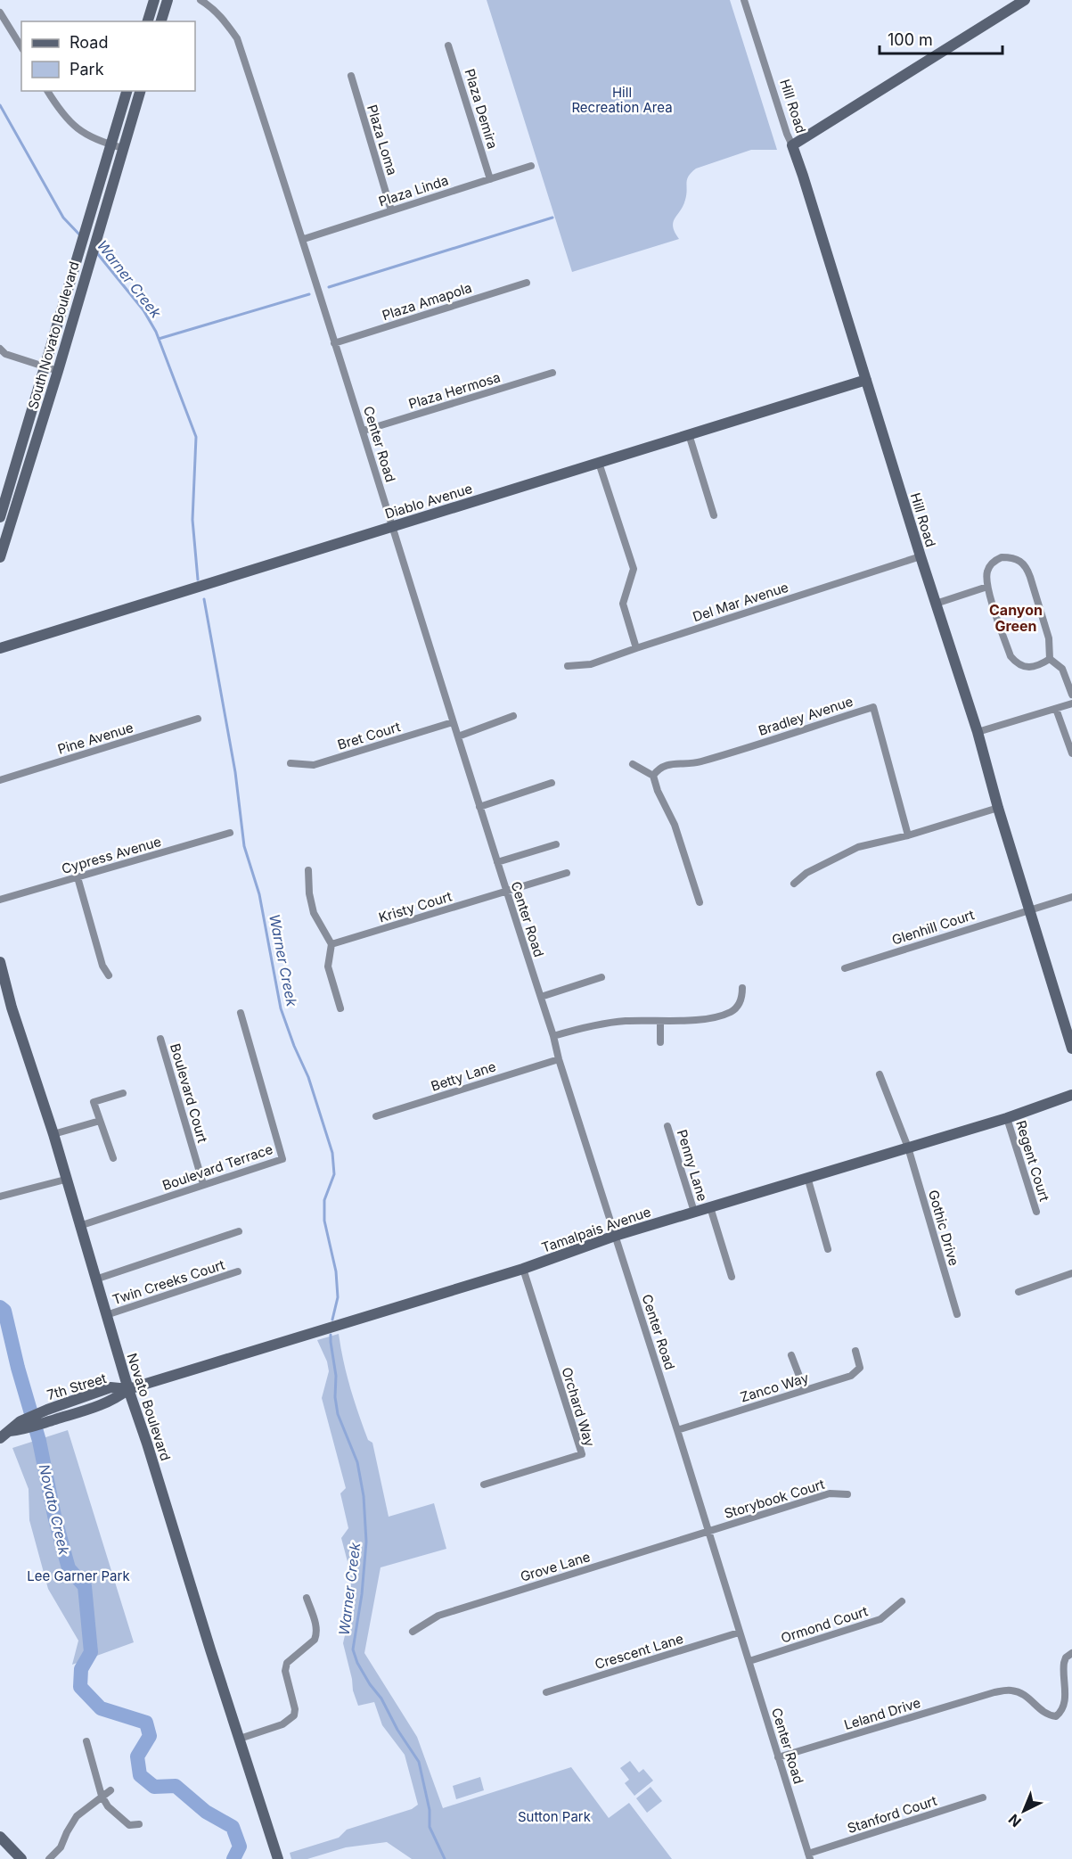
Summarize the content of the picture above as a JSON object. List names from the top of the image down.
{
  "streets": {
    "street": [
      "Hill Road",
      "Plaza Demira",
      "Plaza Loma",
      "Plaza Linda",
      "Plaza Amapola",
      "South Novato Boulevard",
      "Plaza Hermosa",
      "Center Road",
      "Diablo Avenue",
      "Del Mar Avenue",
      "Bradley Avenue",
      "Bret Court",
      "Pine Avenue",
      "Cypress Avenue",
      "Kristy Court",
      "Glenhill Court",
      "Betty Lane",
      "Boulevard Court",
      "Regent Court",
      "Penny Lane",
      "Boulevard Terrace",
      "Gothic Drive",
      "Tamalpais Avenue",
      "Twin Creeks Court",
      "7th Street",
      "Zanco Way",
      "Novato Boulevard",
      "Orchard Way",
      "Storybook Court",
      "Grove Lane",
      "Ormond Court",
      "Crescent Lane",
      "Leland Drive",
      "Stanford Court"
    ]
  },
  "crossings": [
    ["Hill Road", "Diablo Avenue"],
    ["Hill Road", "Del Mar Avenue"],
    ["Hill Road", "Glenhill Court"],
    ["Plaza Demira", "Plaza Linda"],
    ["Plaza Loma", "Plaza Linda"],
    ["Plaza Linda", "Center Road"],
    ["Plaza Amapola", "Center Road"],
    ["Plaza Hermosa", "Center Road"],
    ["Center Road", "Diablo Avenue"],
    ["Center Road", "Bret Court"],
    ["Center Road", "Kristy Court"],
    ["Center Road", "Betty Lane"],
    ["Center Road", "Tamalpais Avenue"],
    ["Center Road", "Zanco Way"],
    ["Center Road", "Storybook Court"],
    ["Center Road", "Grove Lane"],
    ["Center Road", "Ormond Court"],
    ["Center Road", "Crescent Lane"],
    ["Center Road", "Leland Drive"],
    ["Center Road", "Stanford Court"],
    ["Boulevard Court", "Boulevard Terrace"],
    ["Regent Court", "Tamalpais Avenue"],
    ["Penny Lane", "Tamalpais Avenue"],
    ["Boulevard Terrace", "Novato Boulevard"],
    ["Gothic Drive", "Tamalpais Avenue"],
    ["Tamalpais Avenue", "7th Street"],
    ["Tamalpais Avenue", "Novato Boulevard"],
    ["Tamalpais Avenue", "Orchard Way"],
    ["Twin Creeks Court", "Novato Boulevard"],
    ["7th Street", "Novato Boulevard"],
    ["Storybook Court", "Grove Lane"]
  ],
  "districts": ["Canyon Green"],
  "water": ["Warner Creek", "Novato Creek"],
  "parks": ["Hill Recreation Area", "Lee Garner Park", "Sutton Park"],
  "legend": ["Road", "Park"],
  "scale_bar": "100 m",
  "north": "bottom left"
}
